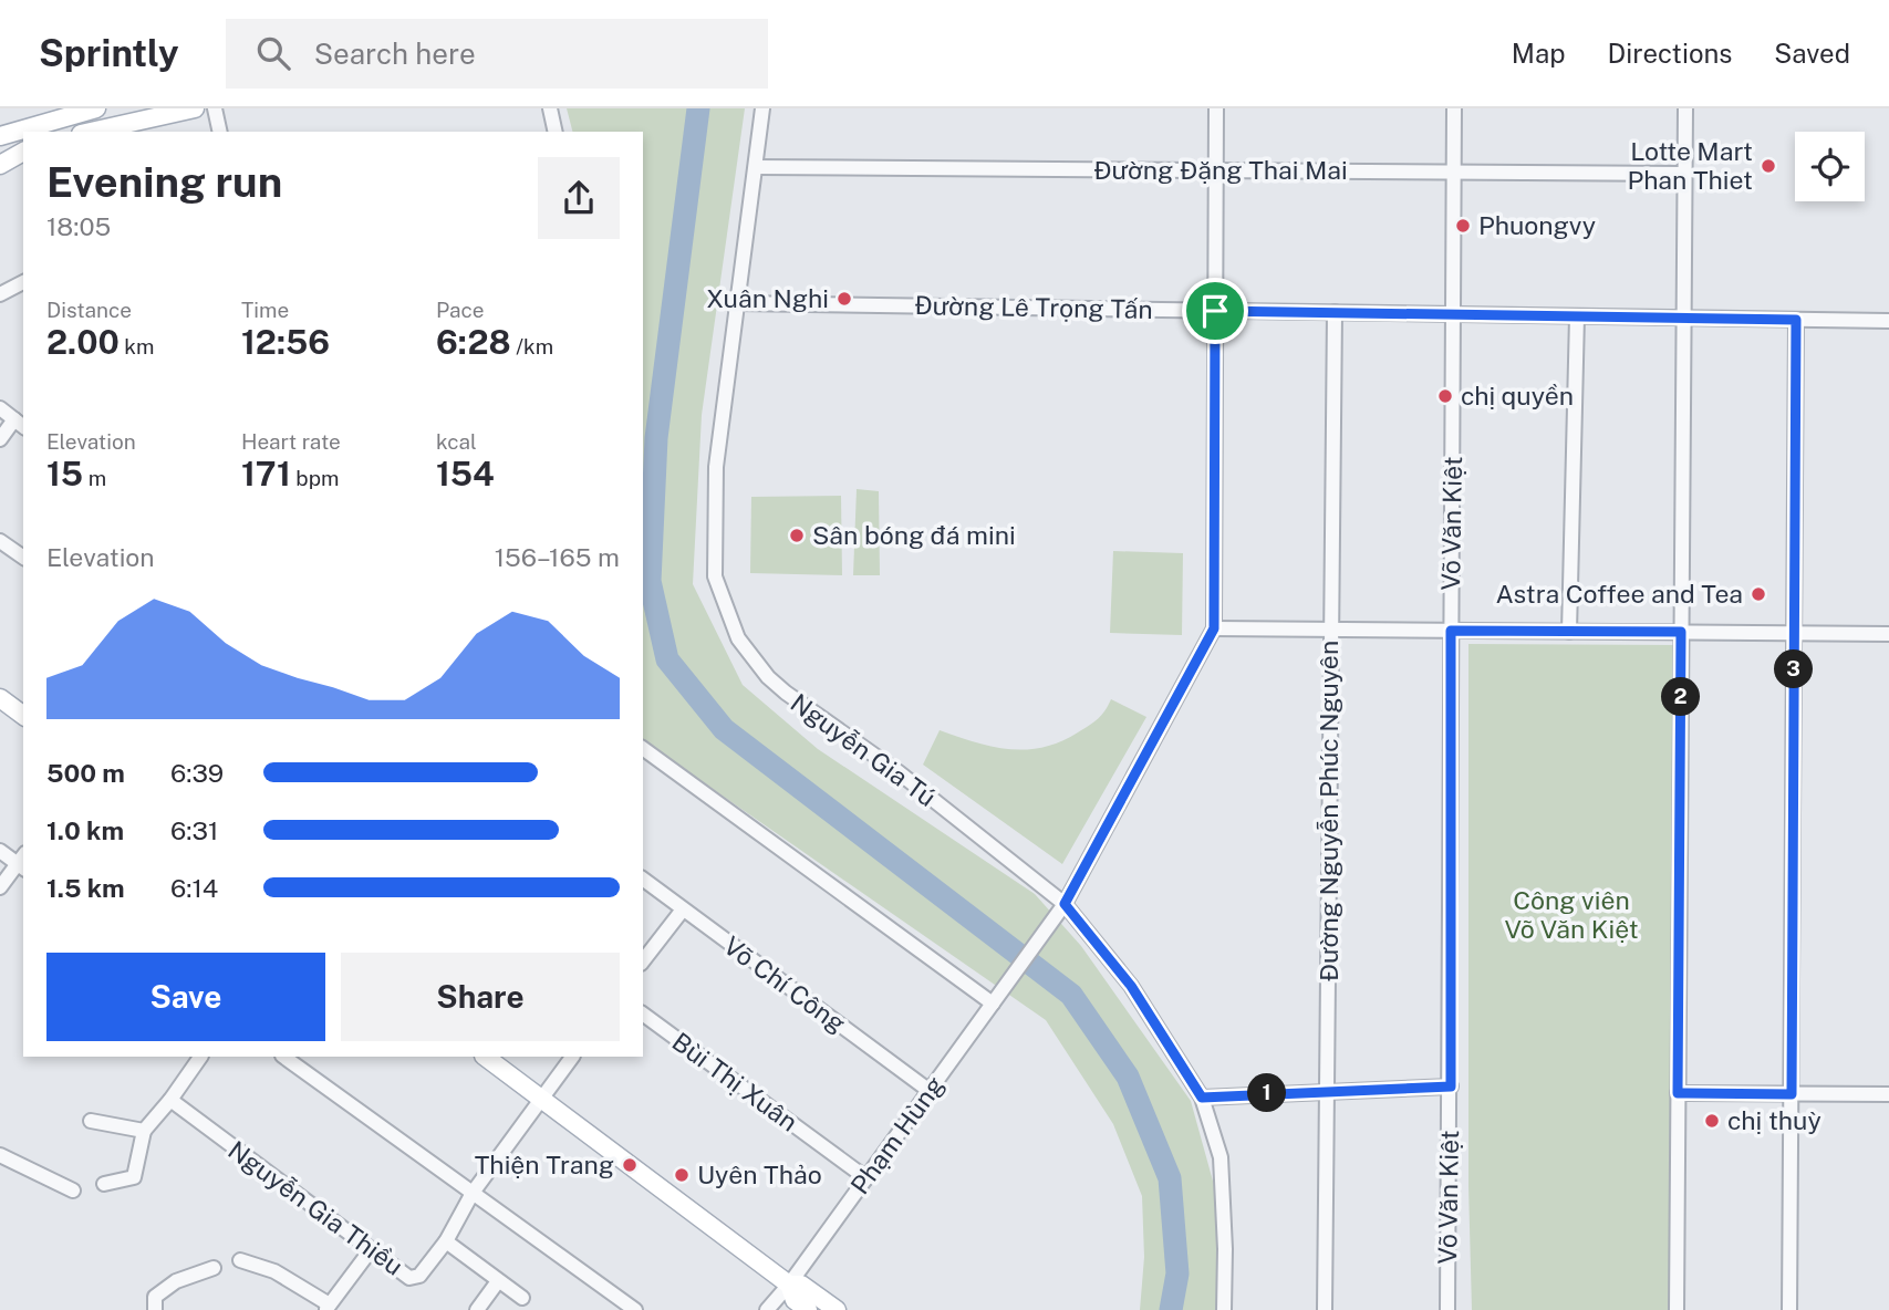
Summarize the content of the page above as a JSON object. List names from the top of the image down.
{
  "streets": {
    "street": [
      "Đường Đặng Thai Mai",
      "Đường Lê Trọng Tấn",
      "Võ Văn Kiệt",
      "Nguyễn Gia Tú",
      "Đường Nguyễn Phúc Nguyên",
      "Võ Chí Công",
      "Bùi Thị Xuân",
      "Phạm Hùng",
      "Nguyễn Gia Thiều"
    ]
  },
  "crossings": [
    ["Đường Đặng Thai Mai", "Võ Văn Kiệt"],
    ["Đường Đặng Thai Mai", "Nguyễn Gia Tú"],
    ["Đường Lê Trọng Tấn", "Võ Văn Kiệt"],
    ["Đường Lê Trọng Tấn", "Nguyễn Gia Tú"],
    ["Đường Lê Trọng Tấn", "Đường Nguyễn Phúc Nguyên"],
    ["Nguyễn Gia Tú", "Phạm Hùng"],
    ["Võ Chí Công", "Phạm Hùng"],
    ["Bùi Thị Xuân", "Phạm Hùng"]
  ],
  "parks": ["Công viên Võ Văn Kiệt"],
  "places": [
    "Lotte Mart Phan Thiet",
    "Phuongvy",
    "Xuân Nghi",
    "chị quyền",
    "Sân bóng đá mini",
    "Astra Coffee and Tea",
    "chị thuỳ",
    "Thiện Trang",
    "Uyên Thảo"
  ],
  "page": {
    "header": "Sprintly",
    "search": "Search here",
    "nav": ["Map", "Directions", "Saved"],
    "heading": ["Evening run", "18:05"],
    "stats": [
      ["Distance", "2.00 km"],
      ["Time", "12:56"],
      ["Pace", "6:28 /km"],
      ["Elevation", "15 m"],
      ["Heart rate", "171 bpm"],
      ["kcal", "154"]
    ],
    "chart": ["Elevation", "156–165 m"],
    "pins": ["3", "2", "1"],
    "list": [
      {
        "name": "500 m",
        "note": "6:39"
      },
      {
        "name": "1.0 km",
        "note": "6:31"
      },
      {
        "name": "1.5 km",
        "note": "6:14"
      }
    ],
    "buttons": ["Save", "Share"]
  }
}
